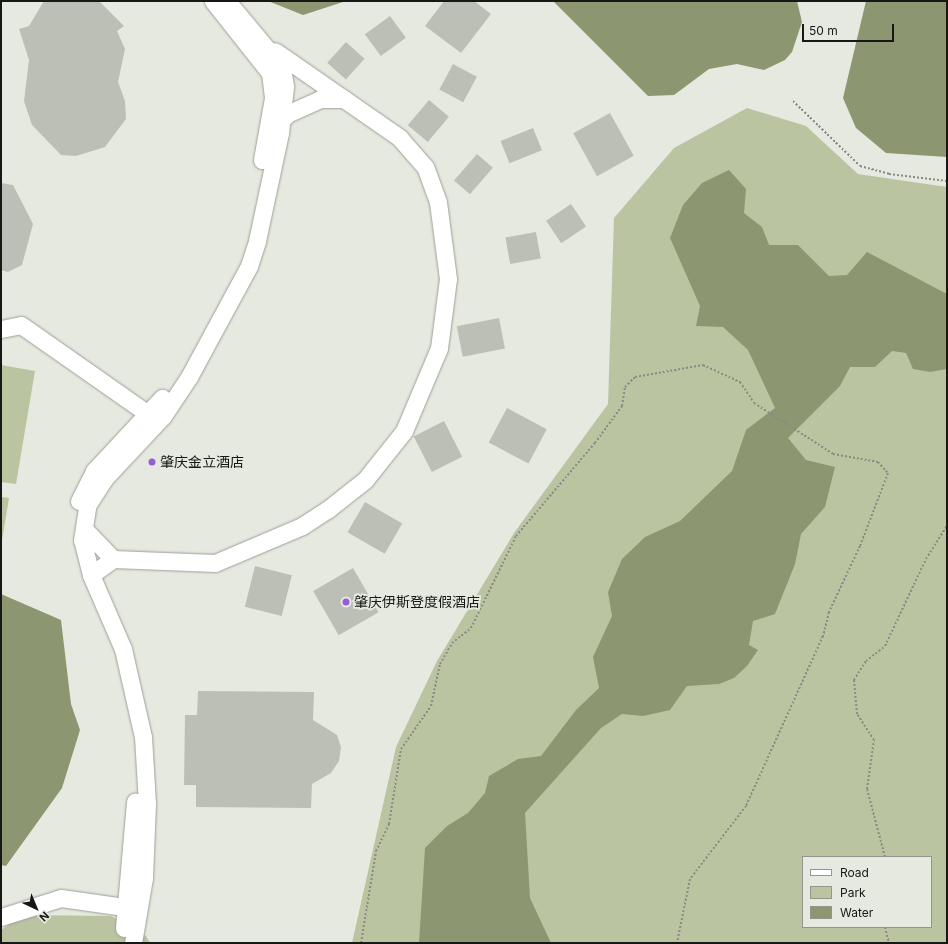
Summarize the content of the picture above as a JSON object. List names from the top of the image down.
{
  "places": ["肇庆金立酒店", "肇庆伊斯登度假酒店"],
  "legend": ["Road", "Park", "Water"],
  "scale_bar": "50 m",
  "north": "bottom right"
}
